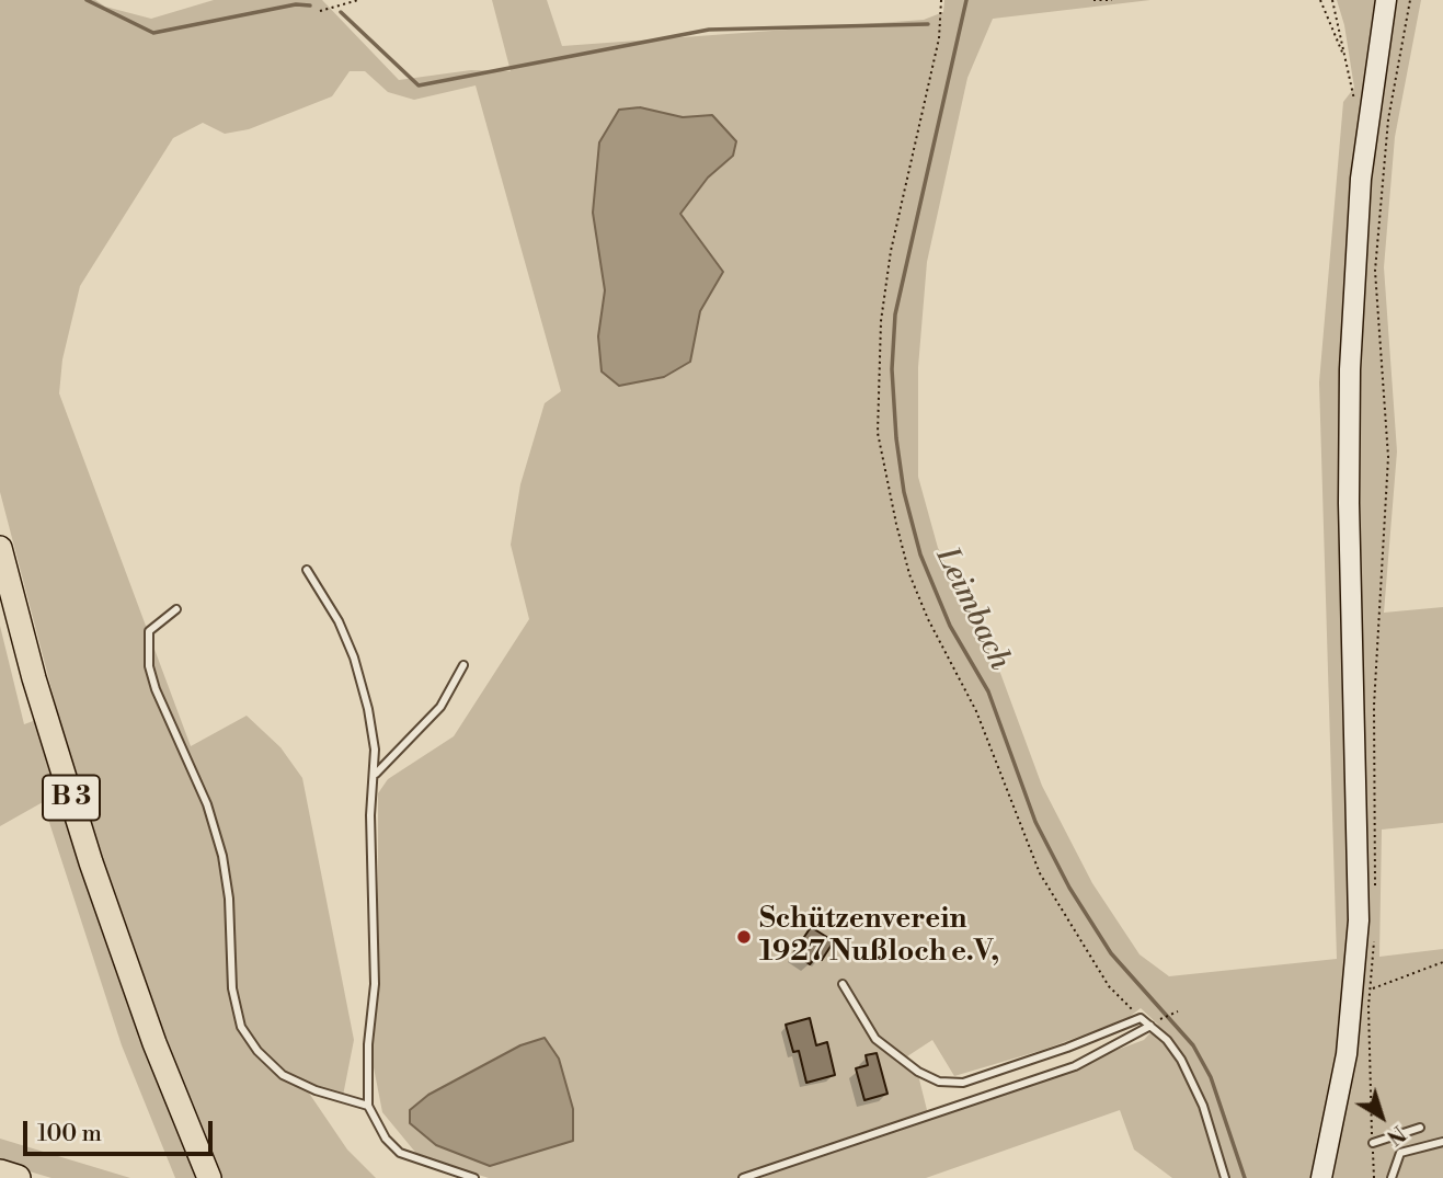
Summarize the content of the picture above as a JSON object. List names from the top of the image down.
{
  "streets": {
    "main road": ["B 3"]
  },
  "water": ["Leimbach"],
  "places": ["Schützenverein 1927 Nußloch e.V,"],
  "scale_bar": "100 m",
  "north": "bottom right"
}
